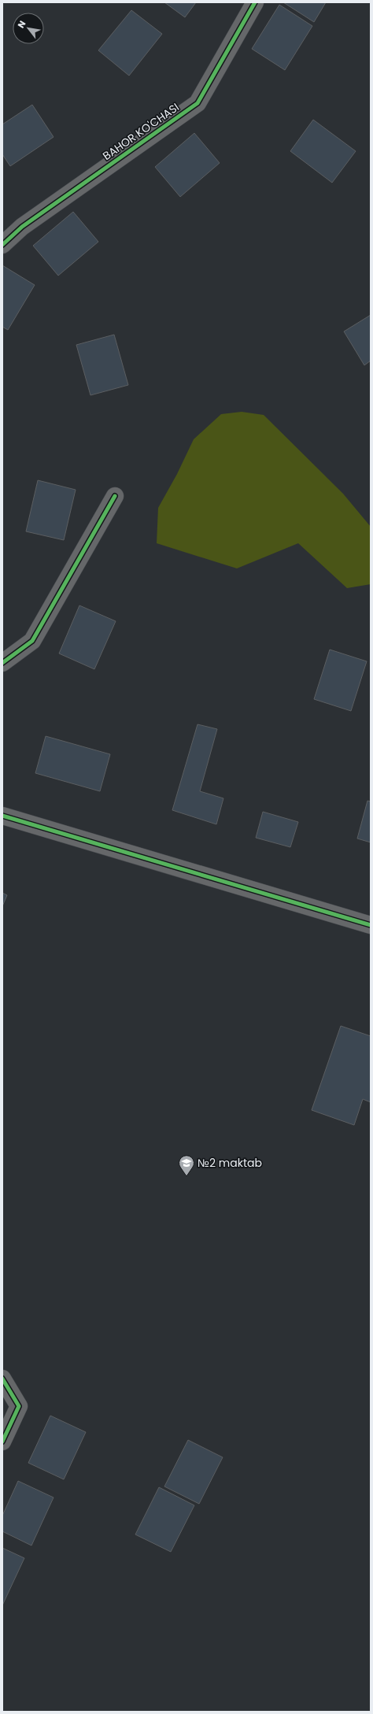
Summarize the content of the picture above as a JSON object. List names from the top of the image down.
{
  "streets": {
    "street": ["BAHOR KO'CHASI"]
  },
  "places": {
    "school or university": ["№2 maktab"]
  },
  "north": "top left"
}
